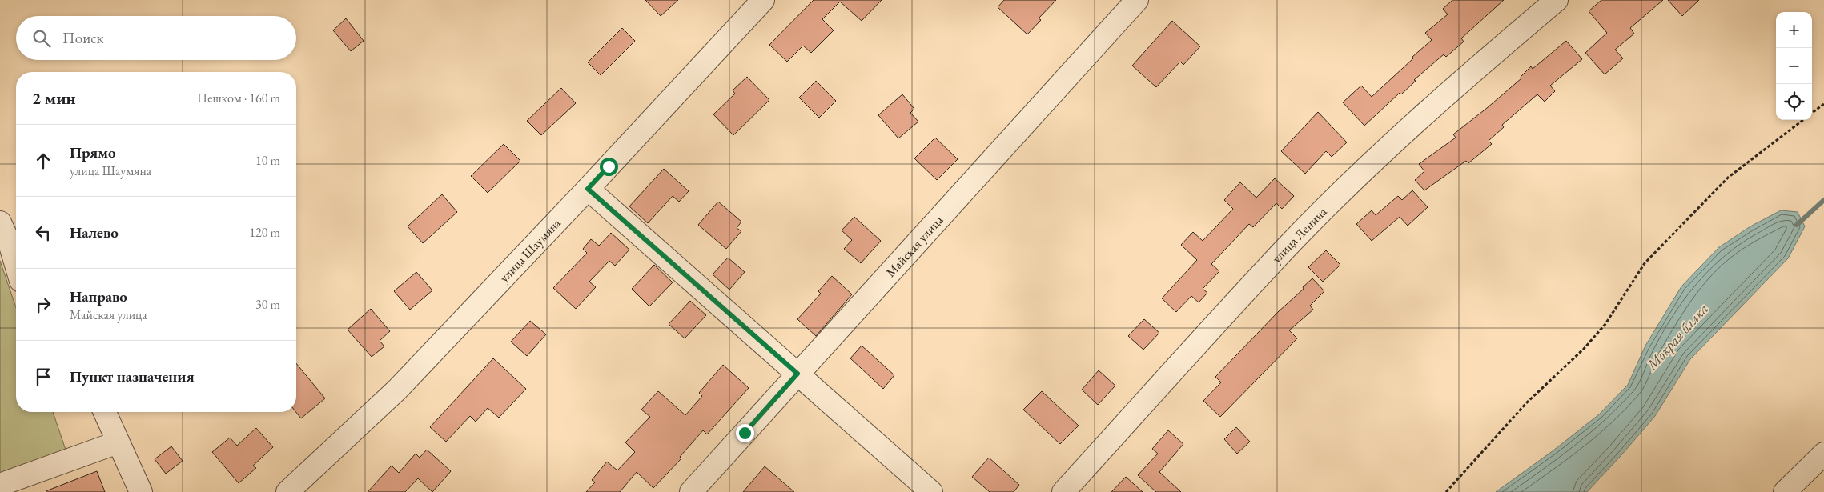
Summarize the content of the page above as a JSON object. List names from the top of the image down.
{
  "streets": {
    "street": ["улица Ленина", "Майская улица", "улица Шаумяна"]
  },
  "water": ["Мокрая балка"],
  "page": {
    "map_buttons": ["+", "−"],
    "search": "Поиск",
    "heading": ["2 мин", "Пешком · 160 m"],
    "list": [
      ["Прямо", "улица Шаумяна", "10 m"],
      ["Налево", "120 m"],
      ["Направо", "Майская улица", "30 m"],
      "Пункт назначения"
    ]
  }
}
